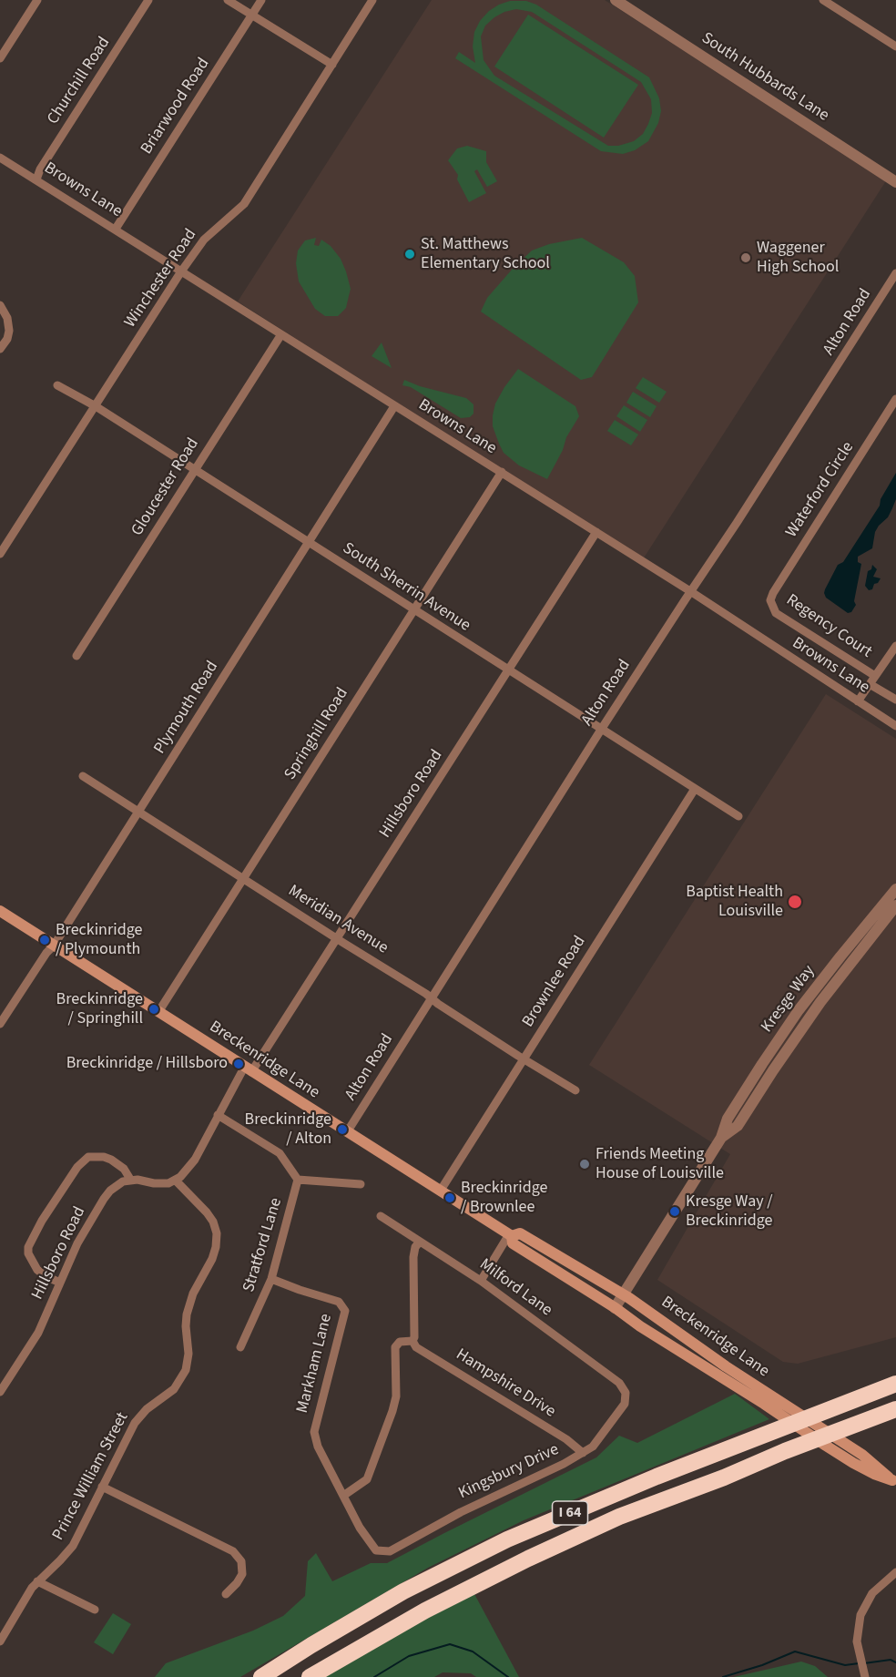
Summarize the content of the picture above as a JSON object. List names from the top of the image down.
{
  "streets": {
    "highway": ["I 64"],
    "main road": ["Breckenridge Lane"],
    "street": [
      "South Hubbards Lane",
      "Churchill Road",
      "Briarwood Road",
      "Browns Lane",
      "Winchester Road",
      "Alton Road",
      "Gloucester Road",
      "Waterford Circle",
      "South Sherrin Avenue",
      "Regency Court",
      "Plymouth Road",
      "Springhill Road",
      "Hillsboro Road",
      "Meridian Avenue",
      "Brownlee Road",
      "Kresge Way",
      "Stratford Lane",
      "Milford Lane",
      "Markham Lane",
      "Hampshire Drive",
      "Kingsbury Drive",
      "Prince William Street"
    ]
  },
  "crossings": [
    ["Churchill Road", "Browns Lane"],
    ["Briarwood Road", "Browns Lane"],
    ["Browns Lane", "Winchester Road"],
    ["Browns Lane", "Alton Road"],
    ["Browns Lane", "Gloucester Road"],
    ["Browns Lane", "Plymouth Road"],
    ["Browns Lane", "Springhill Road"],
    ["Browns Lane", "Hillsboro Road"],
    ["Winchester Road", "South Sherrin Avenue"],
    ["Alton Road", "South Sherrin Avenue"],
    ["Alton Road", "Meridian Avenue"],
    ["Alton Road", "Breckenridge Lane"],
    ["Gloucester Road", "South Sherrin Avenue"],
    ["Waterford Circle", "Regency Court"],
    ["South Sherrin Avenue", "Plymouth Road"],
    ["South Sherrin Avenue", "Springhill Road"],
    ["South Sherrin Avenue", "Hillsboro Road"],
    ["South Sherrin Avenue", "Brownlee Road"],
    ["Plymouth Road", "Meridian Avenue"],
    ["Plymouth Road", "Breckenridge Lane"],
    ["Springhill Road", "Meridian Avenue"],
    ["Springhill Road", "Breckenridge Lane"],
    ["Hillsboro Road", "Meridian Avenue"],
    ["Hillsboro Road", "Breckenridge Lane"],
    ["Hillsboro Road", "Prince William Street"],
    ["Meridian Avenue", "Brownlee Road"],
    ["Brownlee Road", "Breckenridge Lane"],
    ["Kresge Way", "Breckenridge Lane"],
    ["Stratford Lane", "Markham Lane"],
    ["Milford Lane", "Kingsbury Drive"],
    ["Markham Lane", "Kingsbury Drive"],
    ["Hampshire Drive", "Kingsbury Drive"]
  ],
  "places": [
    "St. Matthews Elementary School",
    "Waggener High School",
    "Baptist Health Louisville",
    "Breckinridge / Plymounth",
    "Breckinridge / Springhill",
    "Breckinridge / Hillsboro",
    "Breckinridge / Alton",
    "Friends Meeting House of Louisville",
    "Breckinridge / Brownlee",
    "Kresge Way / Breckinridge"
  ]
}
